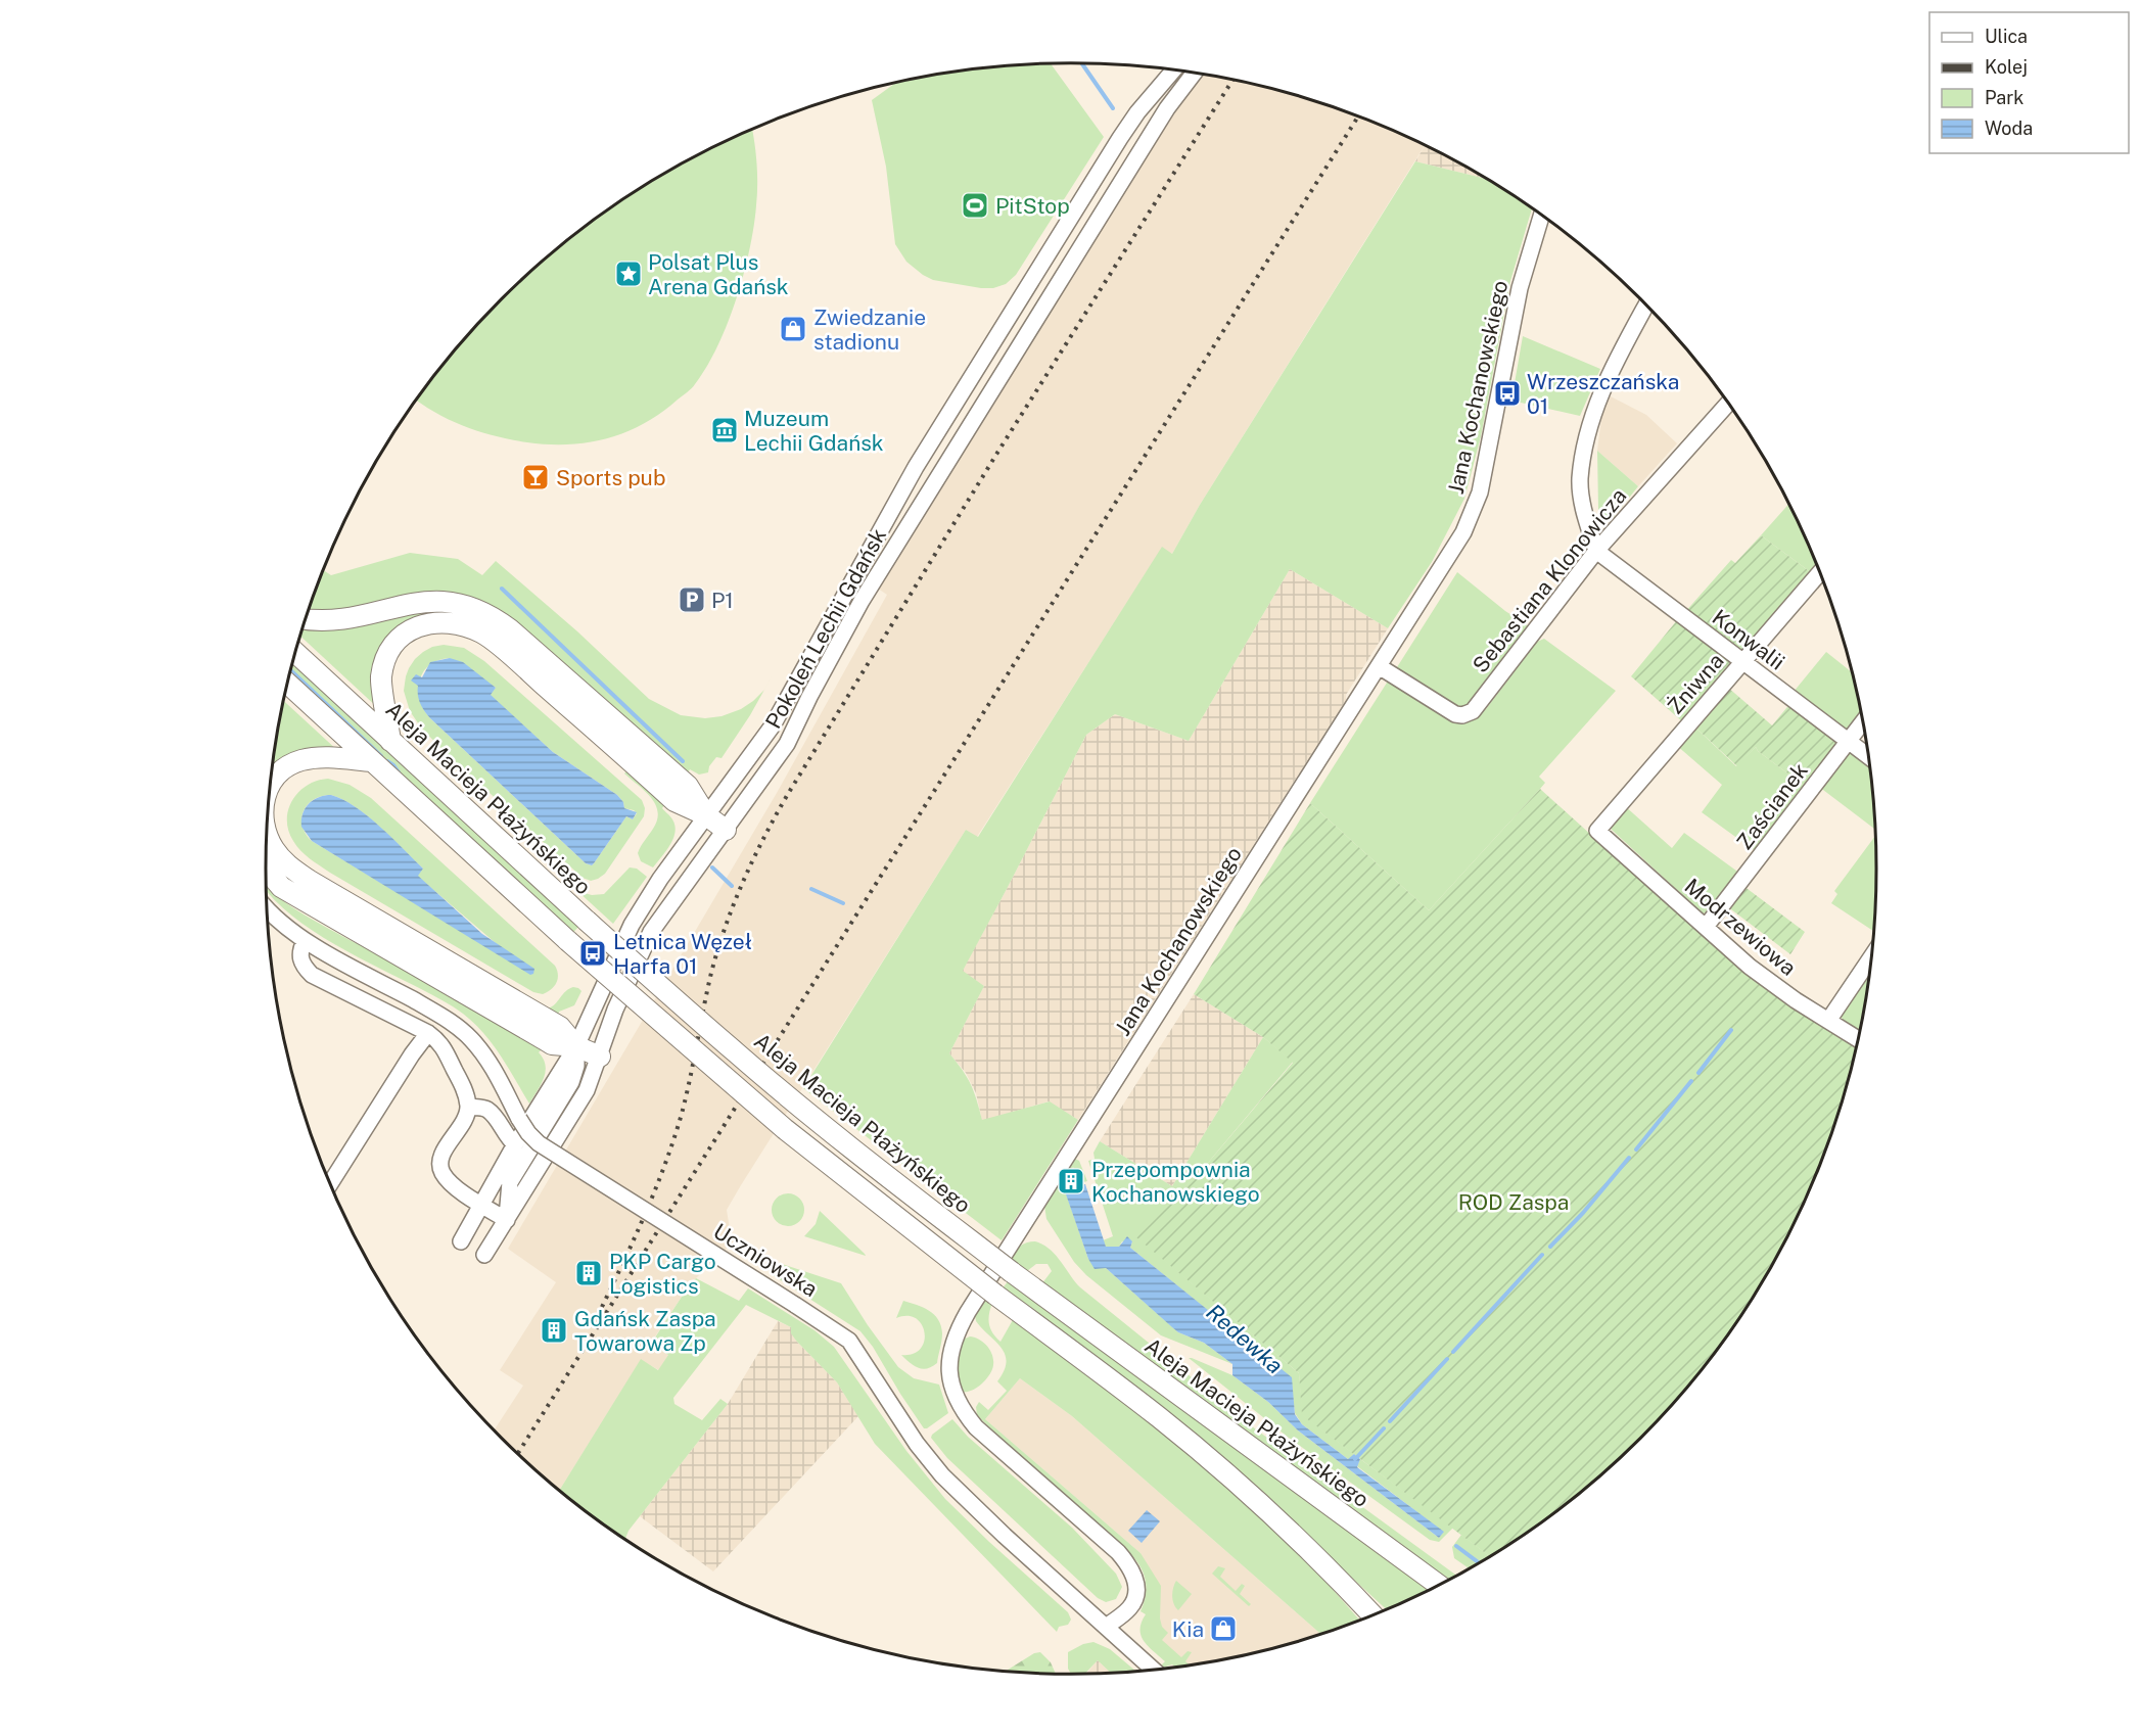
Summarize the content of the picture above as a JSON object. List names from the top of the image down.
{
  "streets": {
    "main road": ["Aleja Macieja Płażyńskiego"],
    "street": [
      "Jana Kochanowskiego",
      "Sebastiana Klonowicza",
      "Pokoleń Lechii Gdańsk",
      "Konwalii",
      "Żniwna",
      "Zaścianek",
      "Modrzewiowa",
      "Uczniowska"
    ]
  },
  "crossings": [
    ["Jana Kochanowskiego", "Sebastiana Klonowicza"],
    ["Jana Kochanowskiego", "Uczniowska"],
    ["Sebastiana Klonowicza", "Konwalii"],
    ["Konwalii", "Żniwna"],
    ["Konwalii", "Zaścianek"],
    ["Żniwna", "Modrzewiowa"],
    ["Zaścianek", "Modrzewiowa"]
  ],
  "water": ["Redewka"],
  "parks": ["ROD Zaspa"],
  "places": {
    "sports": ["PitStop"],
    "place": ["Polsat Plus Arena Gdańsk"],
    "shop": ["Zwiedzanie stadionu", "Kia"],
    "bus stop": ["Wrzeszczańska 01", "Letnica Węzeł Harfa 01"],
    "museum": ["Muzeum Lechii Gdańsk"],
    "bar": ["Sports pub"],
    "parking": ["P1"],
    "building": ["Przepompownia Kochanowskiego", "PKP Cargo Logistics", "Gdańsk Zaspa Towarowa Zp"]
  },
  "legend": [
    "Ulica",
    "Kolej",
    "Park",
    "Woda"
  ]
}
